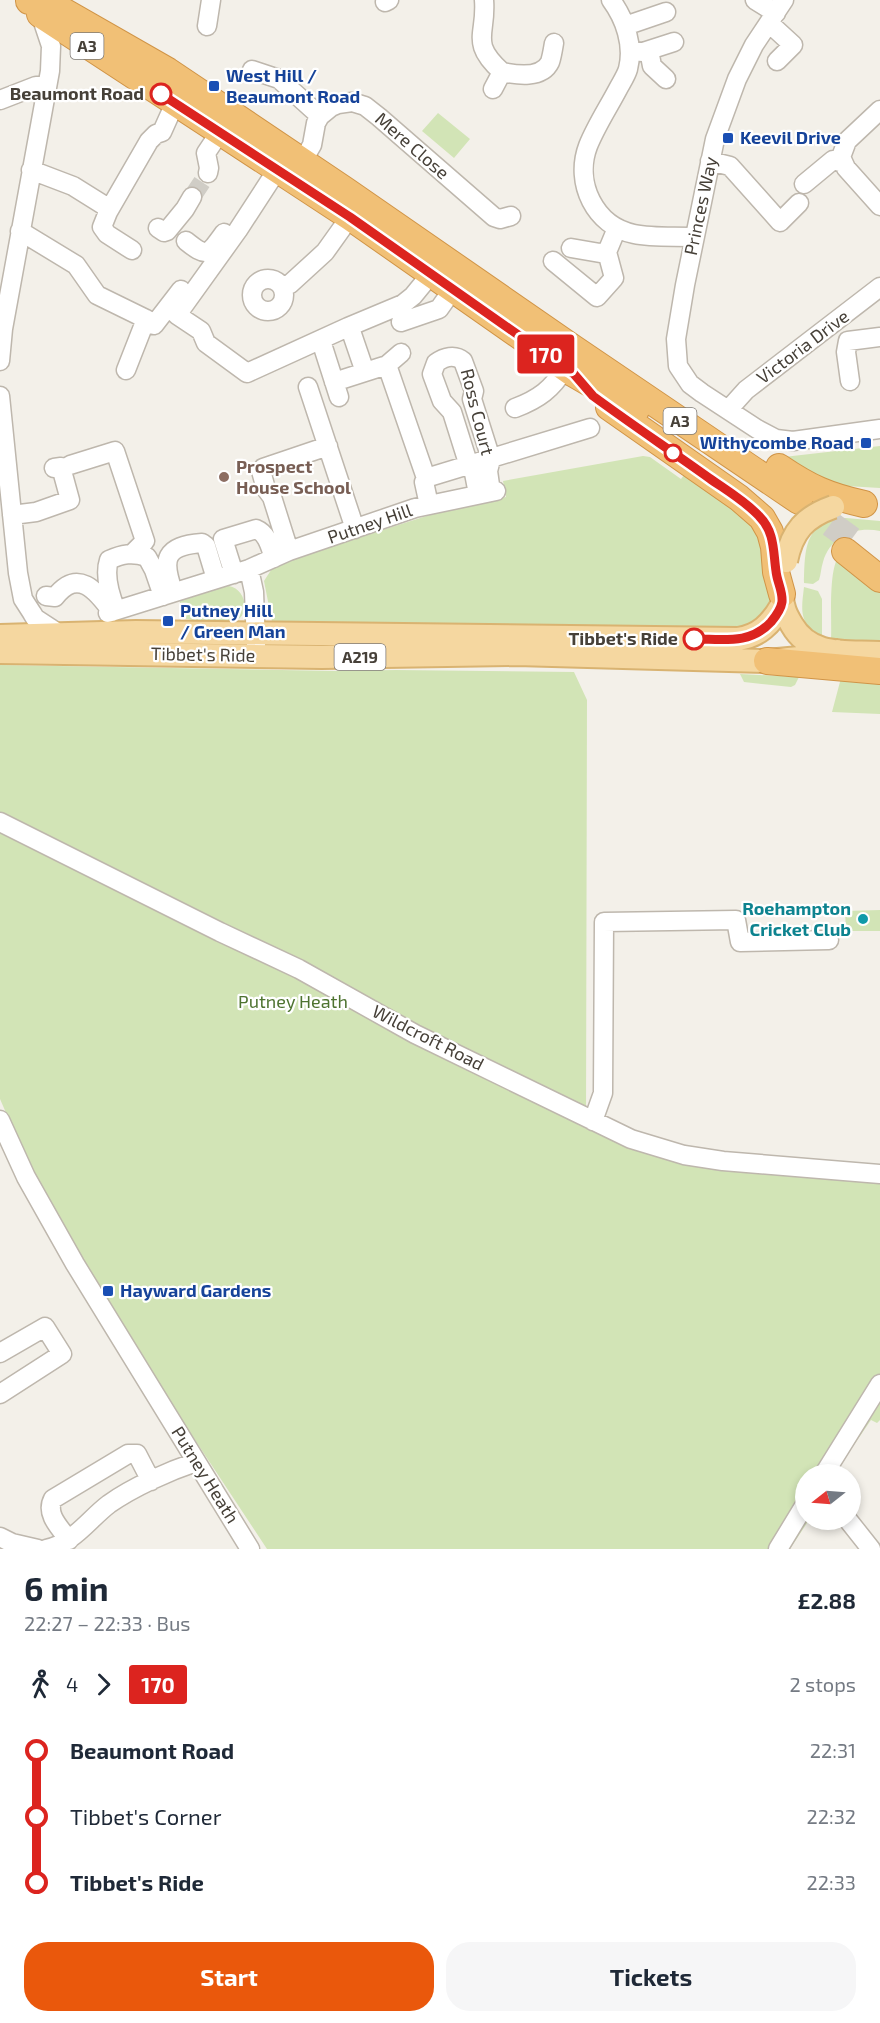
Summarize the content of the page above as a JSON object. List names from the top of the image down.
{
  "streets": {
    "highway": ["A3"],
    "main road": ["Tibbet's Ride", "A219"],
    "street": [
      "Mere Close",
      "Princes Way",
      "Victoria Drive",
      "Ross Court",
      "Putney Hill",
      "Wildcroft Road",
      "Putney Heath"
    ]
  },
  "crossings": [
    ["A3", "Tibbet's Ride"],
    ["A3", "A219"],
    ["Princes Way", "Victoria Drive"],
    ["Ross Court", "Putney Hill"],
    ["Tibbet's Ride", "A219"]
  ],
  "parks": ["Putney Heath"],
  "places": {
    "transit": [
      "West Hill / Beaumont Road",
      "Keevil Drive",
      "Withycombe Road",
      "Putney Hill / Green Man",
      "Hayward Gardens"
    ],
    "other": [
      "Beaumont Road",
      "Prospect House School",
      "Tibbet's Ride",
      "Roehampton Cricket Club"
    ]
  },
  "lines": ["bus line 170"],
  "north": "left",
  "page": {
    "on_map": "170",
    "heading": ["6 min", "22:27 – 22:33 · Bus", "£2.88"],
    "legs": ["4", "170", "2 stops"],
    "list": [
      {
        "name": "Beaumont Road",
        "value": "22:31"
      },
      {
        "name": "Tibbet's Corner",
        "value": "22:32"
      },
      {
        "name": "Tibbet's Ride",
        "value": "22:33"
      }
    ],
    "buttons": ["Start", "Tickets"]
  }
}
